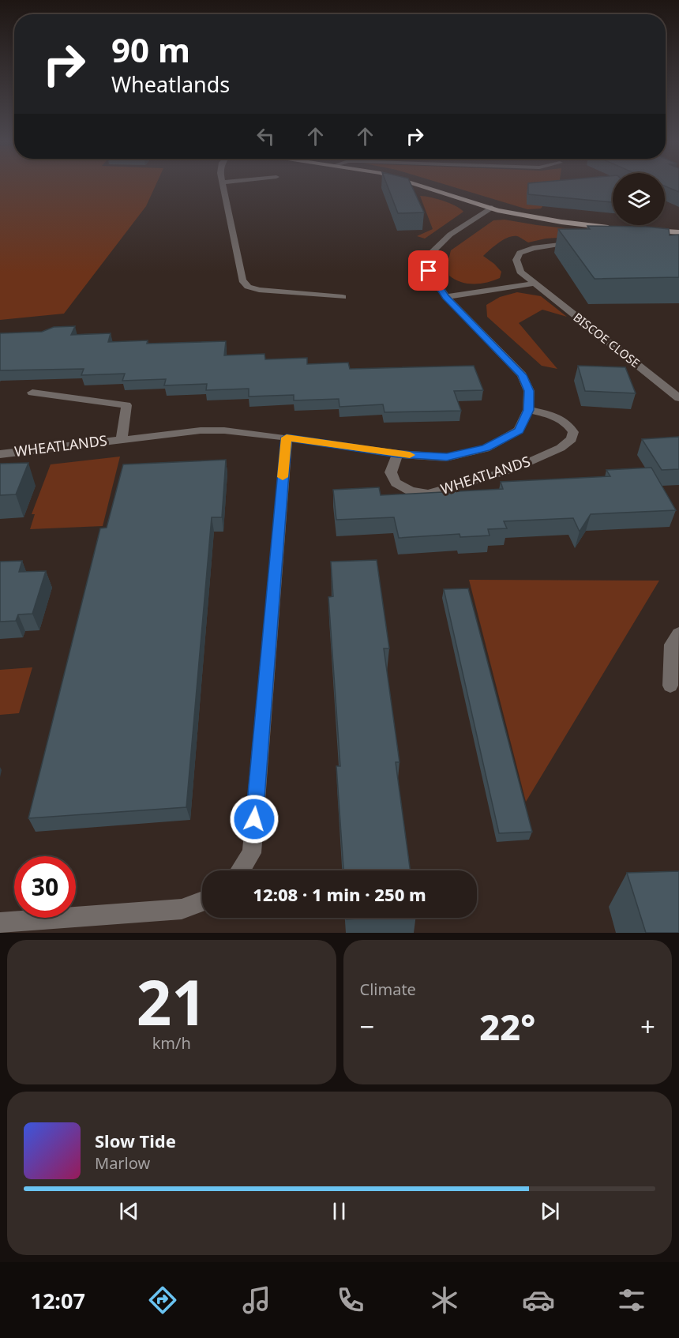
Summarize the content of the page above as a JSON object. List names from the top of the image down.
{
  "streets": {
    "street": ["BISCOE CLOSE", "WHEATLANDS"]
  },
  "page": {
    "turn": ["90 m", "Wheatlands"],
    "limit": "30",
    "trip": "12:08 · 1 min · 250 m",
    "tile": [
      ["21", "km/h"],
      "Climate"
    ],
    "heat": ["−", "22°", "+"],
    "song": ["Slow Tide", "Marlow"],
    "tabs": "12:07"
  }
}
